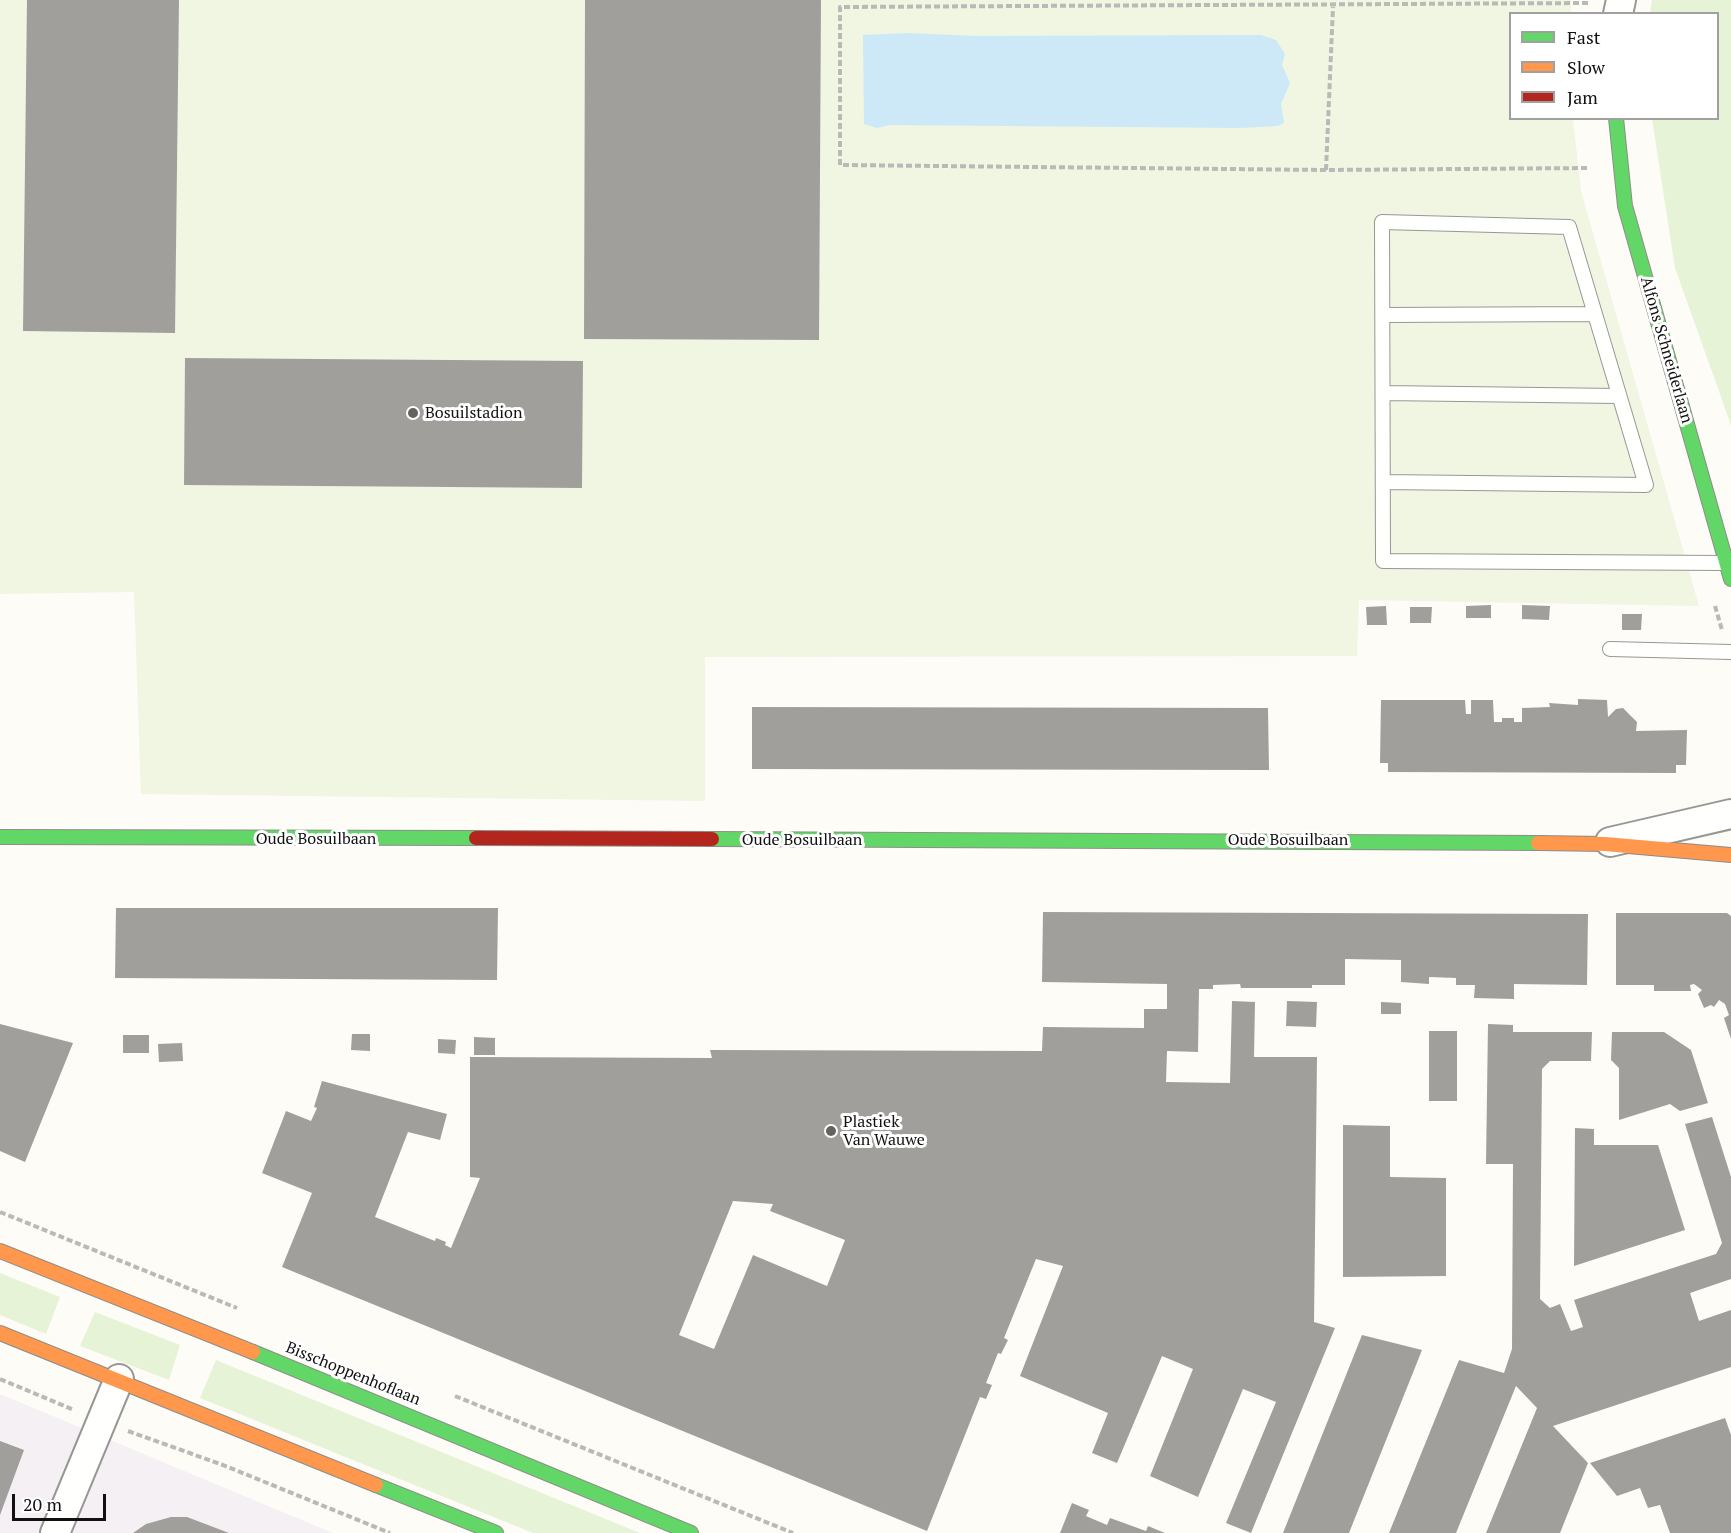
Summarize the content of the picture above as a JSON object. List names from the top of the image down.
{
  "streets": {
    "street": ["Alfons Schneiderlaan", "Oude Bosuilbaan", "Bisschoppenhoflaan"]
  },
  "places": ["Bosuilstadion", "Plastiek Van Wauwe"],
  "legend": ["Fast", "Slow", "Jam"],
  "scale_bar": "20 m"
}
